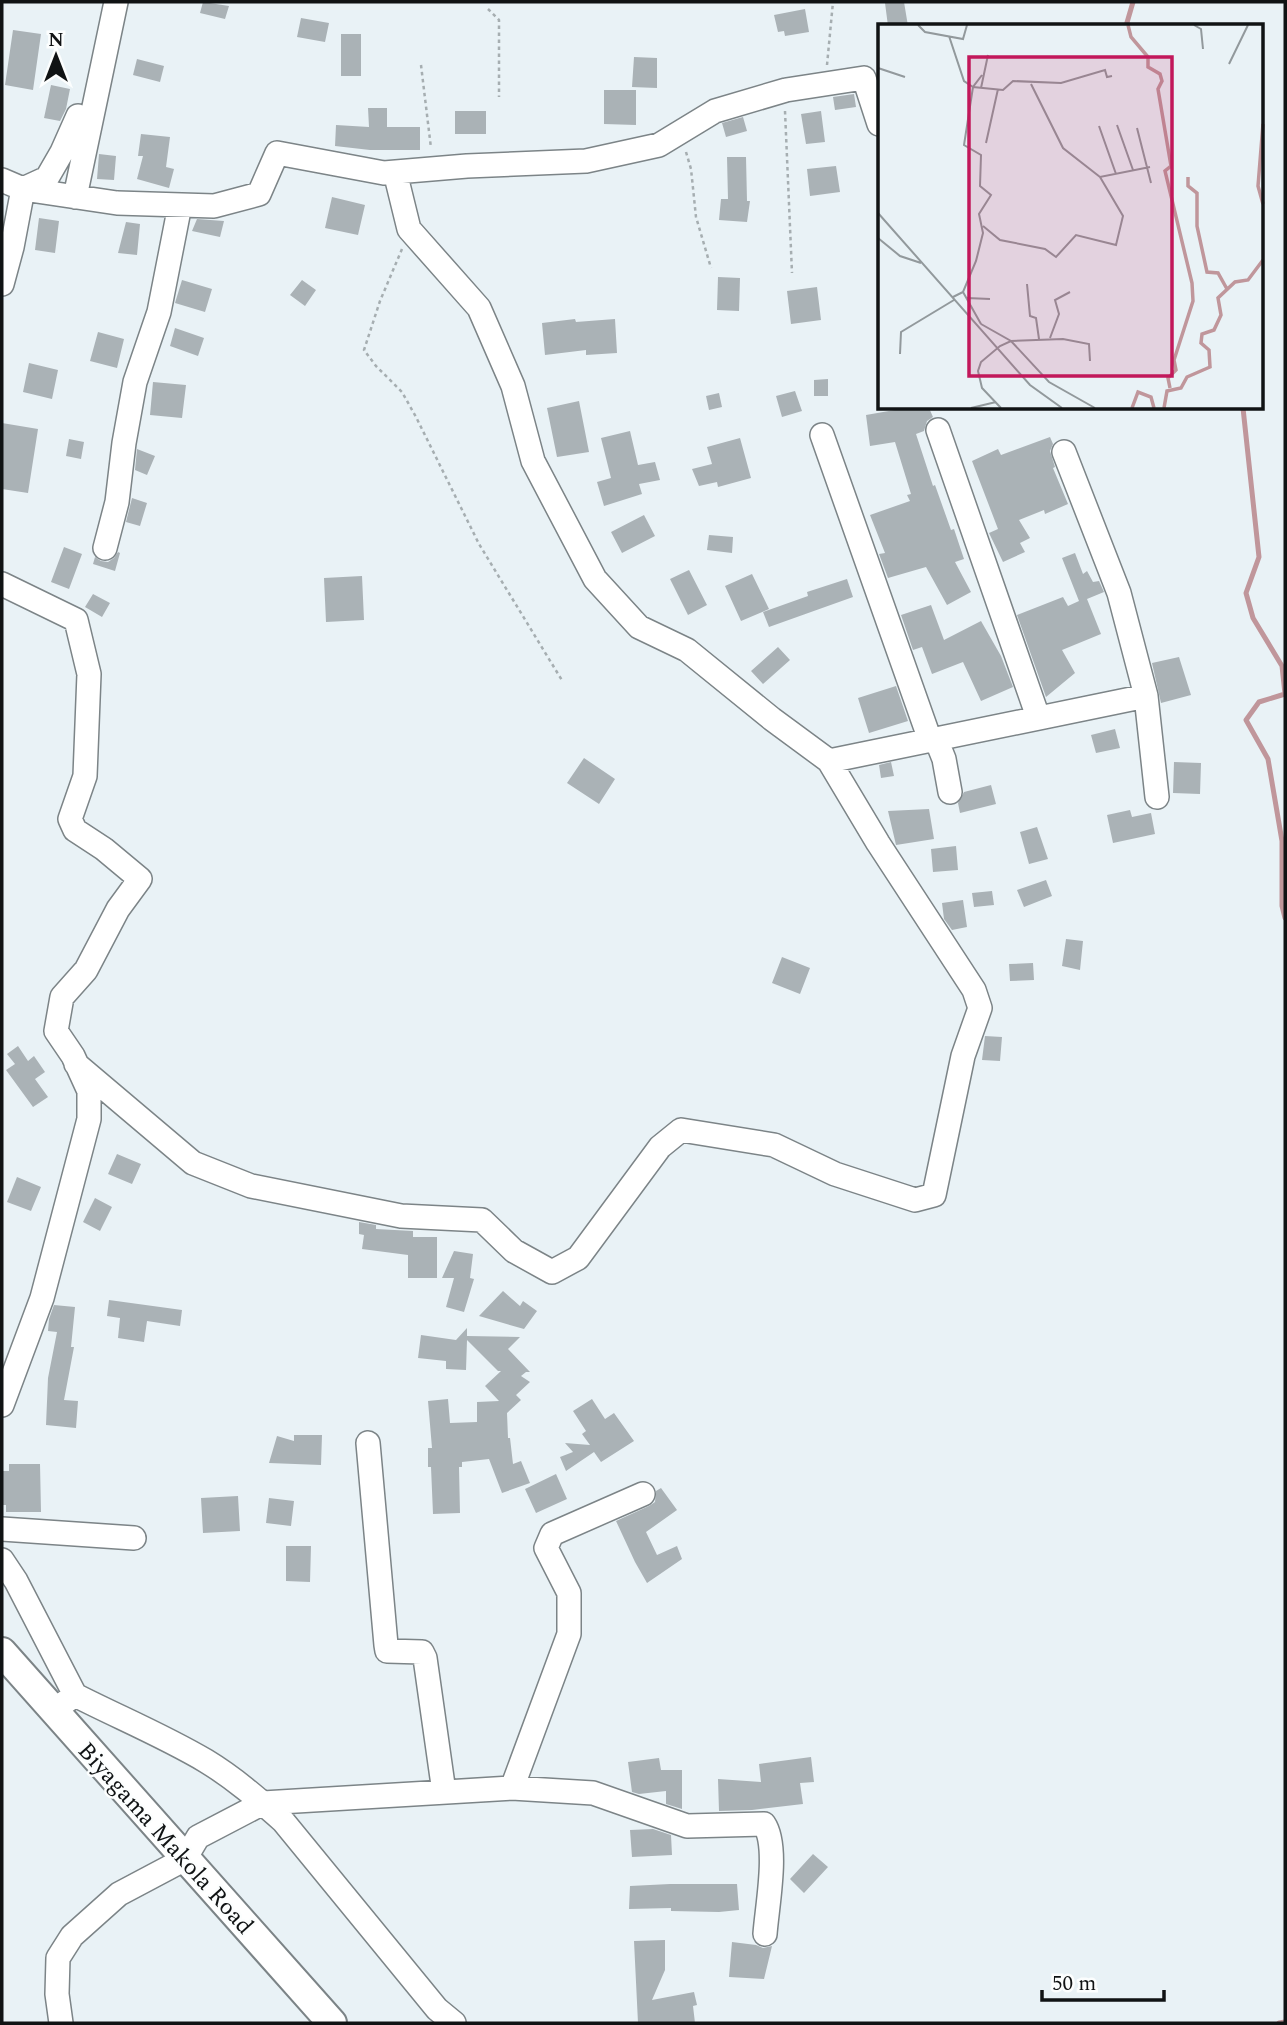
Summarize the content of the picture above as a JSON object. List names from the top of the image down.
{
  "streets": {
    "main road": ["Biyagama Makola Road"]
  },
  "scale_bar": "50 m",
  "north": "top"
}
